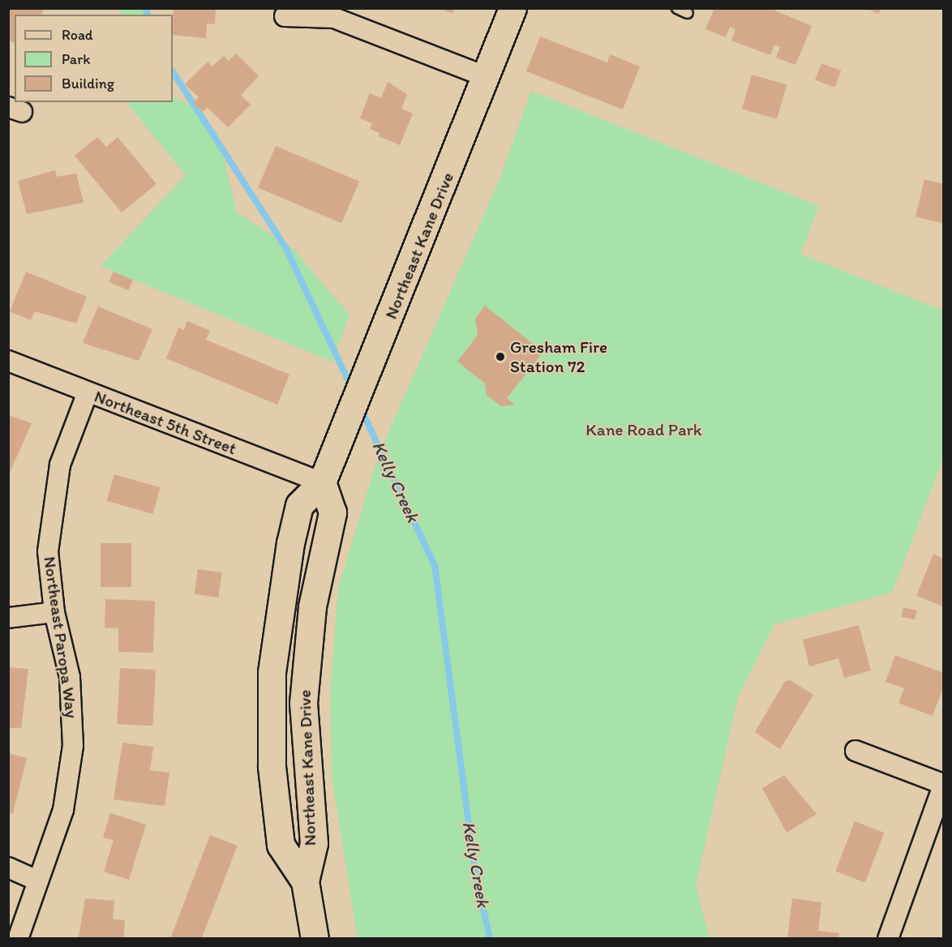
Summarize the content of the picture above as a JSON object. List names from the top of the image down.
{
  "streets": {
    "main road": ["Northeast Kane Drive"],
    "street": ["Northeast 5th Street", "Northeast Paropa Way"]
  },
  "crossings": [
    ["Northeast Kane Drive", "Northeast 5th Street"],
    ["Northeast 5th Street", "Northeast Paropa Way"]
  ],
  "water": ["Kelly Creek"],
  "parks": ["Kane Road Park"],
  "places": ["Gresham Fire Station 72"],
  "legend": ["Road", "Park", "Building"]
}
